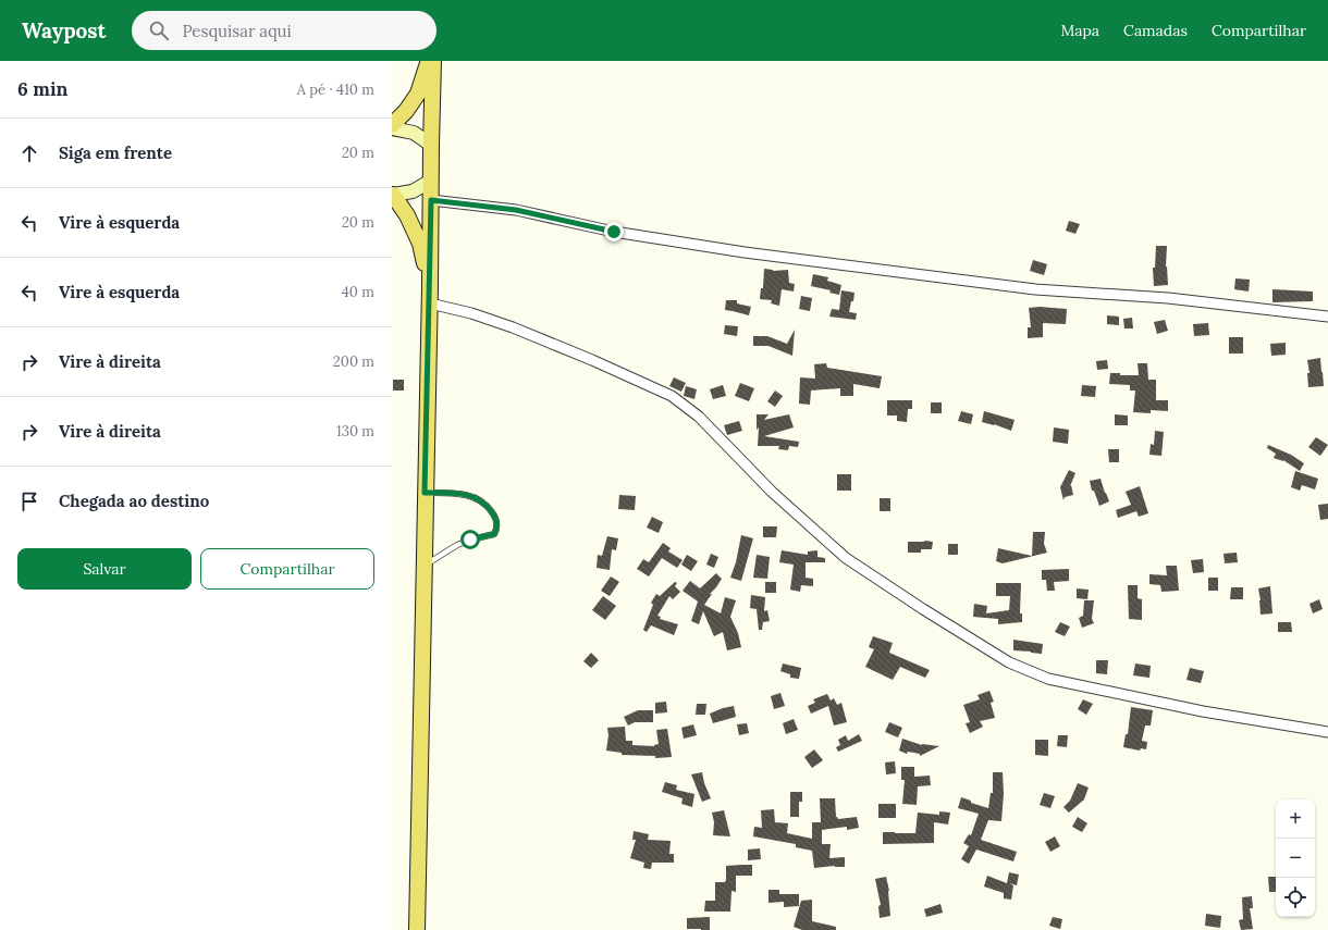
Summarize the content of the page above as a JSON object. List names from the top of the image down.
{
  "page": {
    "header": "Waypost",
    "search": "Pesquisar aqui",
    "nav": ["Mapa", "Camadas", "Compartilhar"],
    "heading": ["6 min", "A pé · 410 m"],
    "list": [
      ["Siga em frente", "20 m"],
      ["Vire à esquerda", "20 m"],
      ["Vire à esquerda", "40 m"],
      ["Vire à direita", "200 m"],
      ["Vire à direita", "130 m"],
      "Chegada ao destino"
    ],
    "buttons": ["Salvar", "Compartilhar"],
    "map_buttons": ["+", "−"]
  }
}
